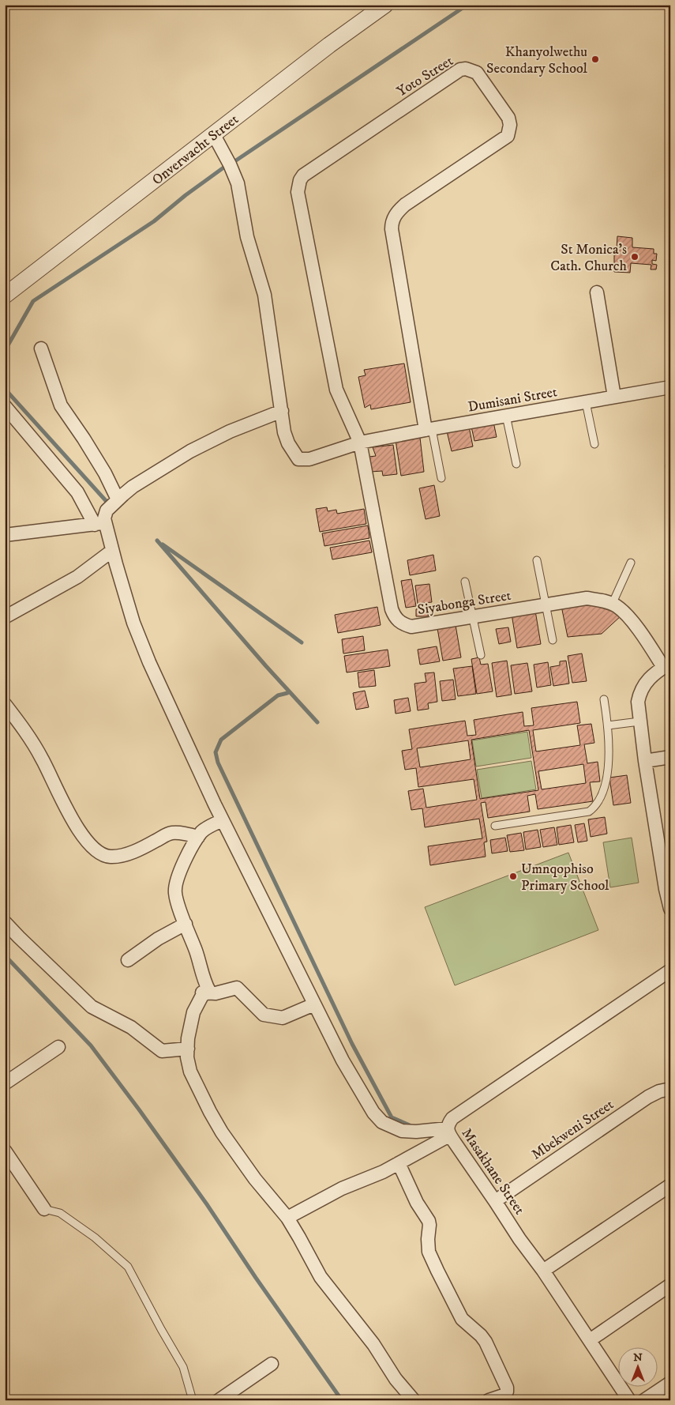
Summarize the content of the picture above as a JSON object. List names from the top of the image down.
{
  "streets": {
    "street": [
      "Yoto Street",
      "Onverwacht Street",
      "Dumisani Street",
      "Siyabonga Street",
      "Mbekweni Street",
      "Masakhane Street"
    ]
  },
  "crossings": [
    ["Yoto Street", "Dumisani Street"],
    ["Yoto Street", "Siyabonga Street"],
    ["Dumisani Street", "Siyabonga Street"],
    ["Mbekweni Street", "Masakhane Street"]
  ],
  "places": ["Khanyolwethu Secondary School", "St Monica's Cath. Church", "Umnqophiso Primary School"],
  "north": "top"
}
